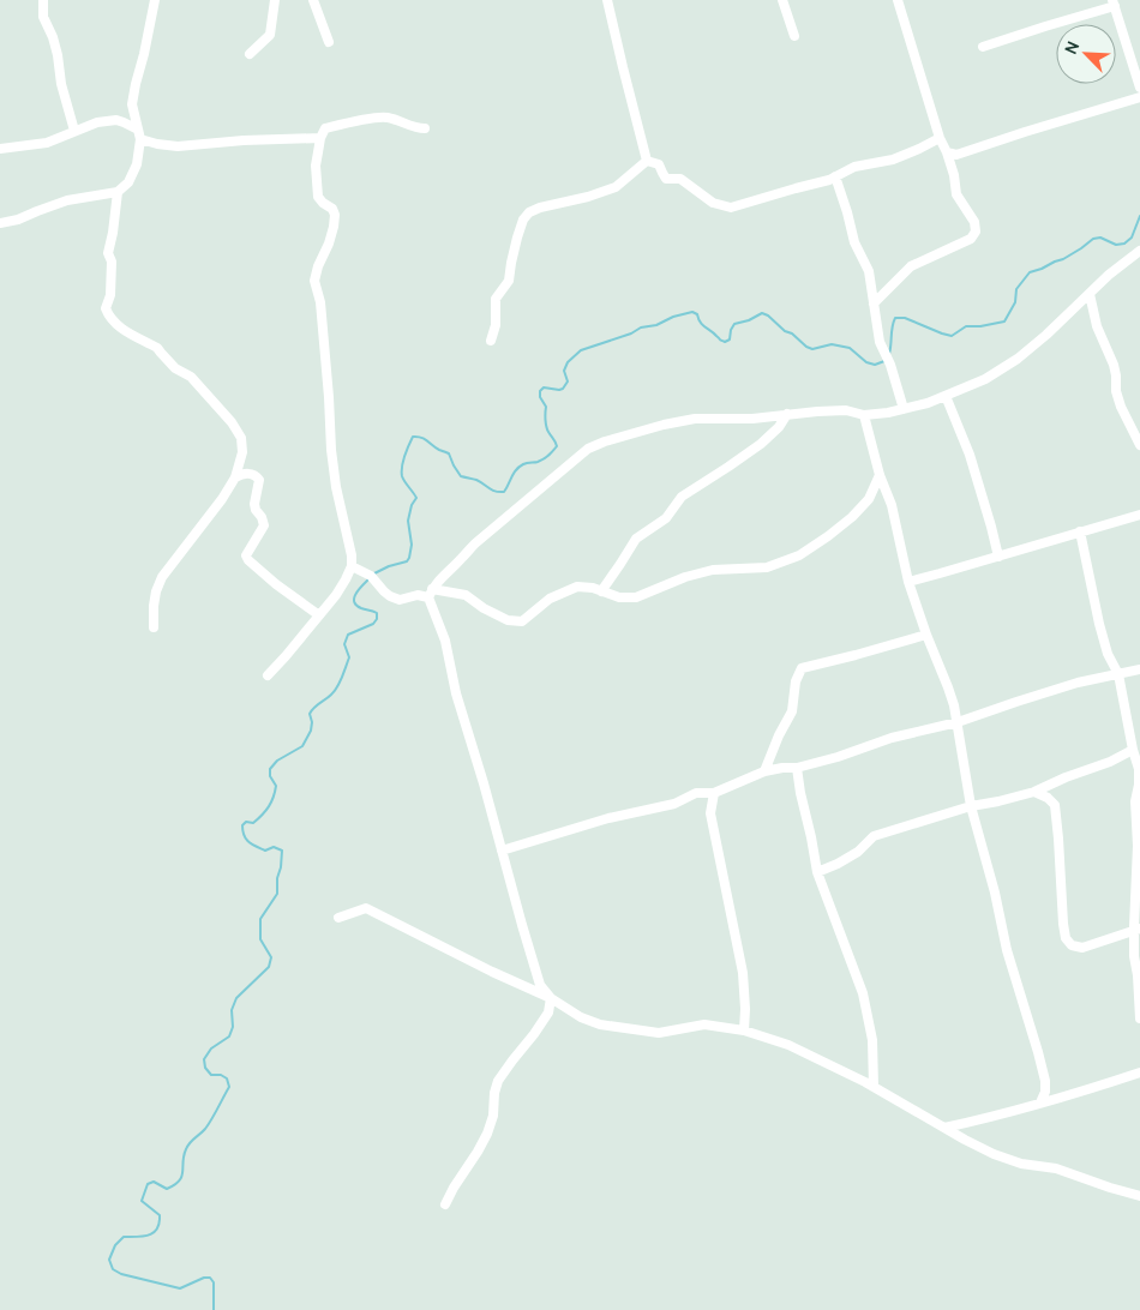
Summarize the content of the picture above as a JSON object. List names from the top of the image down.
{
  "north": "top left"
}
